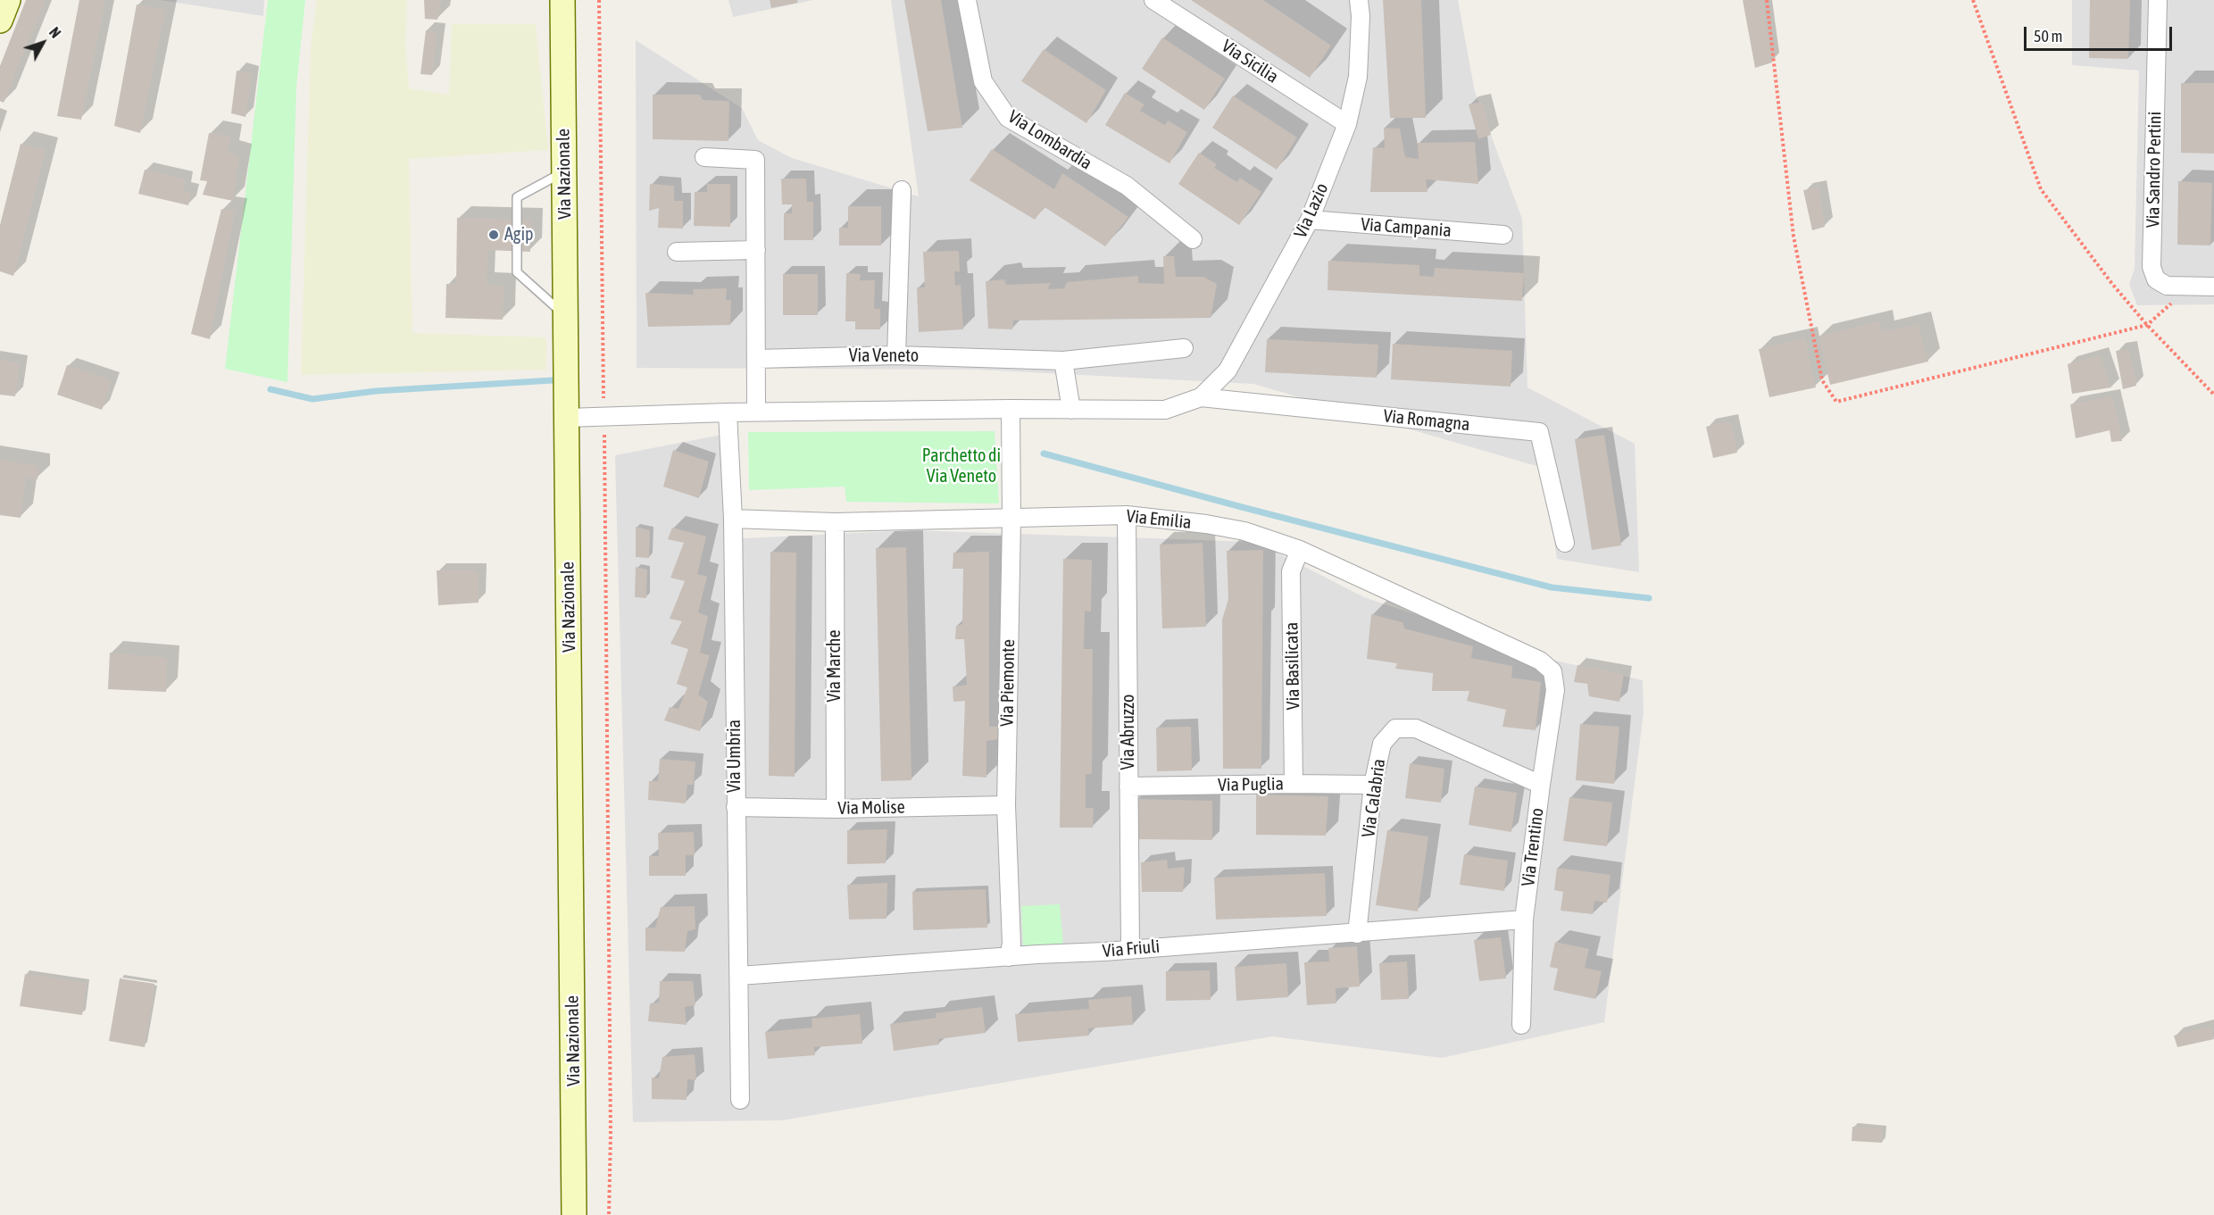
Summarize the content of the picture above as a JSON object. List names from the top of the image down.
{
  "streets": {
    "main road": ["Via Nazionale"],
    "street": [
      "Via Sicilia",
      "Via Lombardia",
      "Via Sandro Pertini",
      "Via Lazio",
      "Via Campania",
      "Via Veneto",
      "Via Romagna",
      "Via Emilia",
      "Via Marche",
      "Via Basilicata",
      "Via Piemonte",
      "Via Abruzzo",
      "Via Umbria",
      "Via Puglia",
      "Via Calabria",
      "Via Molise",
      "Via Trentino",
      "Via Friuli"
    ]
  },
  "crossings": [
    ["Via Sicilia", "Via Lazio"],
    ["Via Lazio", "Via Campania"],
    ["Via Lazio", "Via Romagna"],
    ["Via Emilia", "Via Marche"],
    ["Via Emilia", "Via Basilicata"],
    ["Via Emilia", "Via Piemonte"],
    ["Via Emilia", "Via Abruzzo"],
    ["Via Emilia", "Via Umbria"],
    ["Via Emilia", "Via Trentino"],
    ["Via Marche", "Via Molise"],
    ["Via Basilicata", "Via Puglia"],
    ["Via Piemonte", "Via Molise"],
    ["Via Piemonte", "Via Friuli"],
    ["Via Abruzzo", "Via Puglia"],
    ["Via Abruzzo", "Via Friuli"],
    ["Via Umbria", "Via Molise"],
    ["Via Umbria", "Via Friuli"],
    ["Via Puglia", "Via Calabria"],
    ["Via Calabria", "Via Trentino"],
    ["Via Calabria", "Via Friuli"],
    ["Via Trentino", "Via Friuli"]
  ],
  "parks": ["Parchetto di Via Veneto"],
  "places": ["Agip"],
  "scale_bar": "50 m",
  "north": "top right"
}
